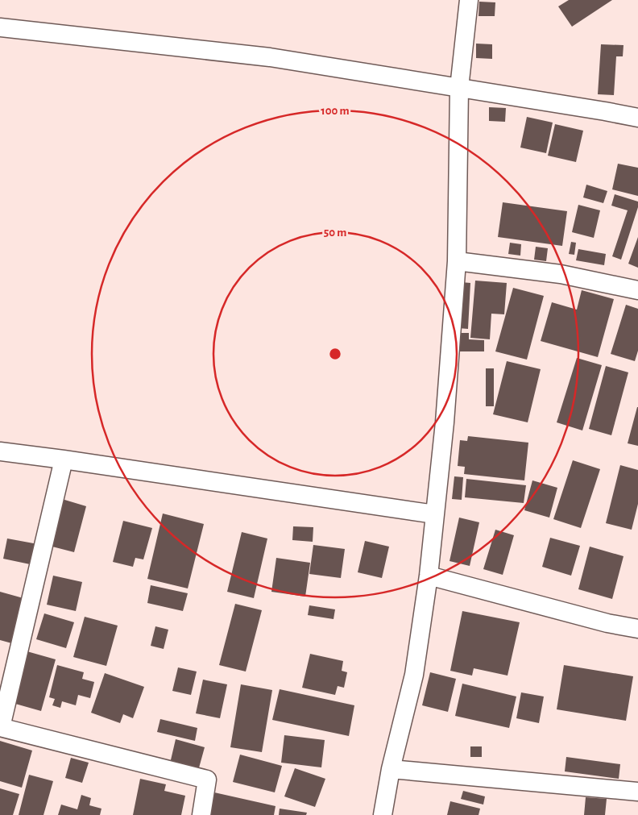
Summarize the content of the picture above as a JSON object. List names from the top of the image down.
{
  "rings": ["100 m", "50 m"]
}
